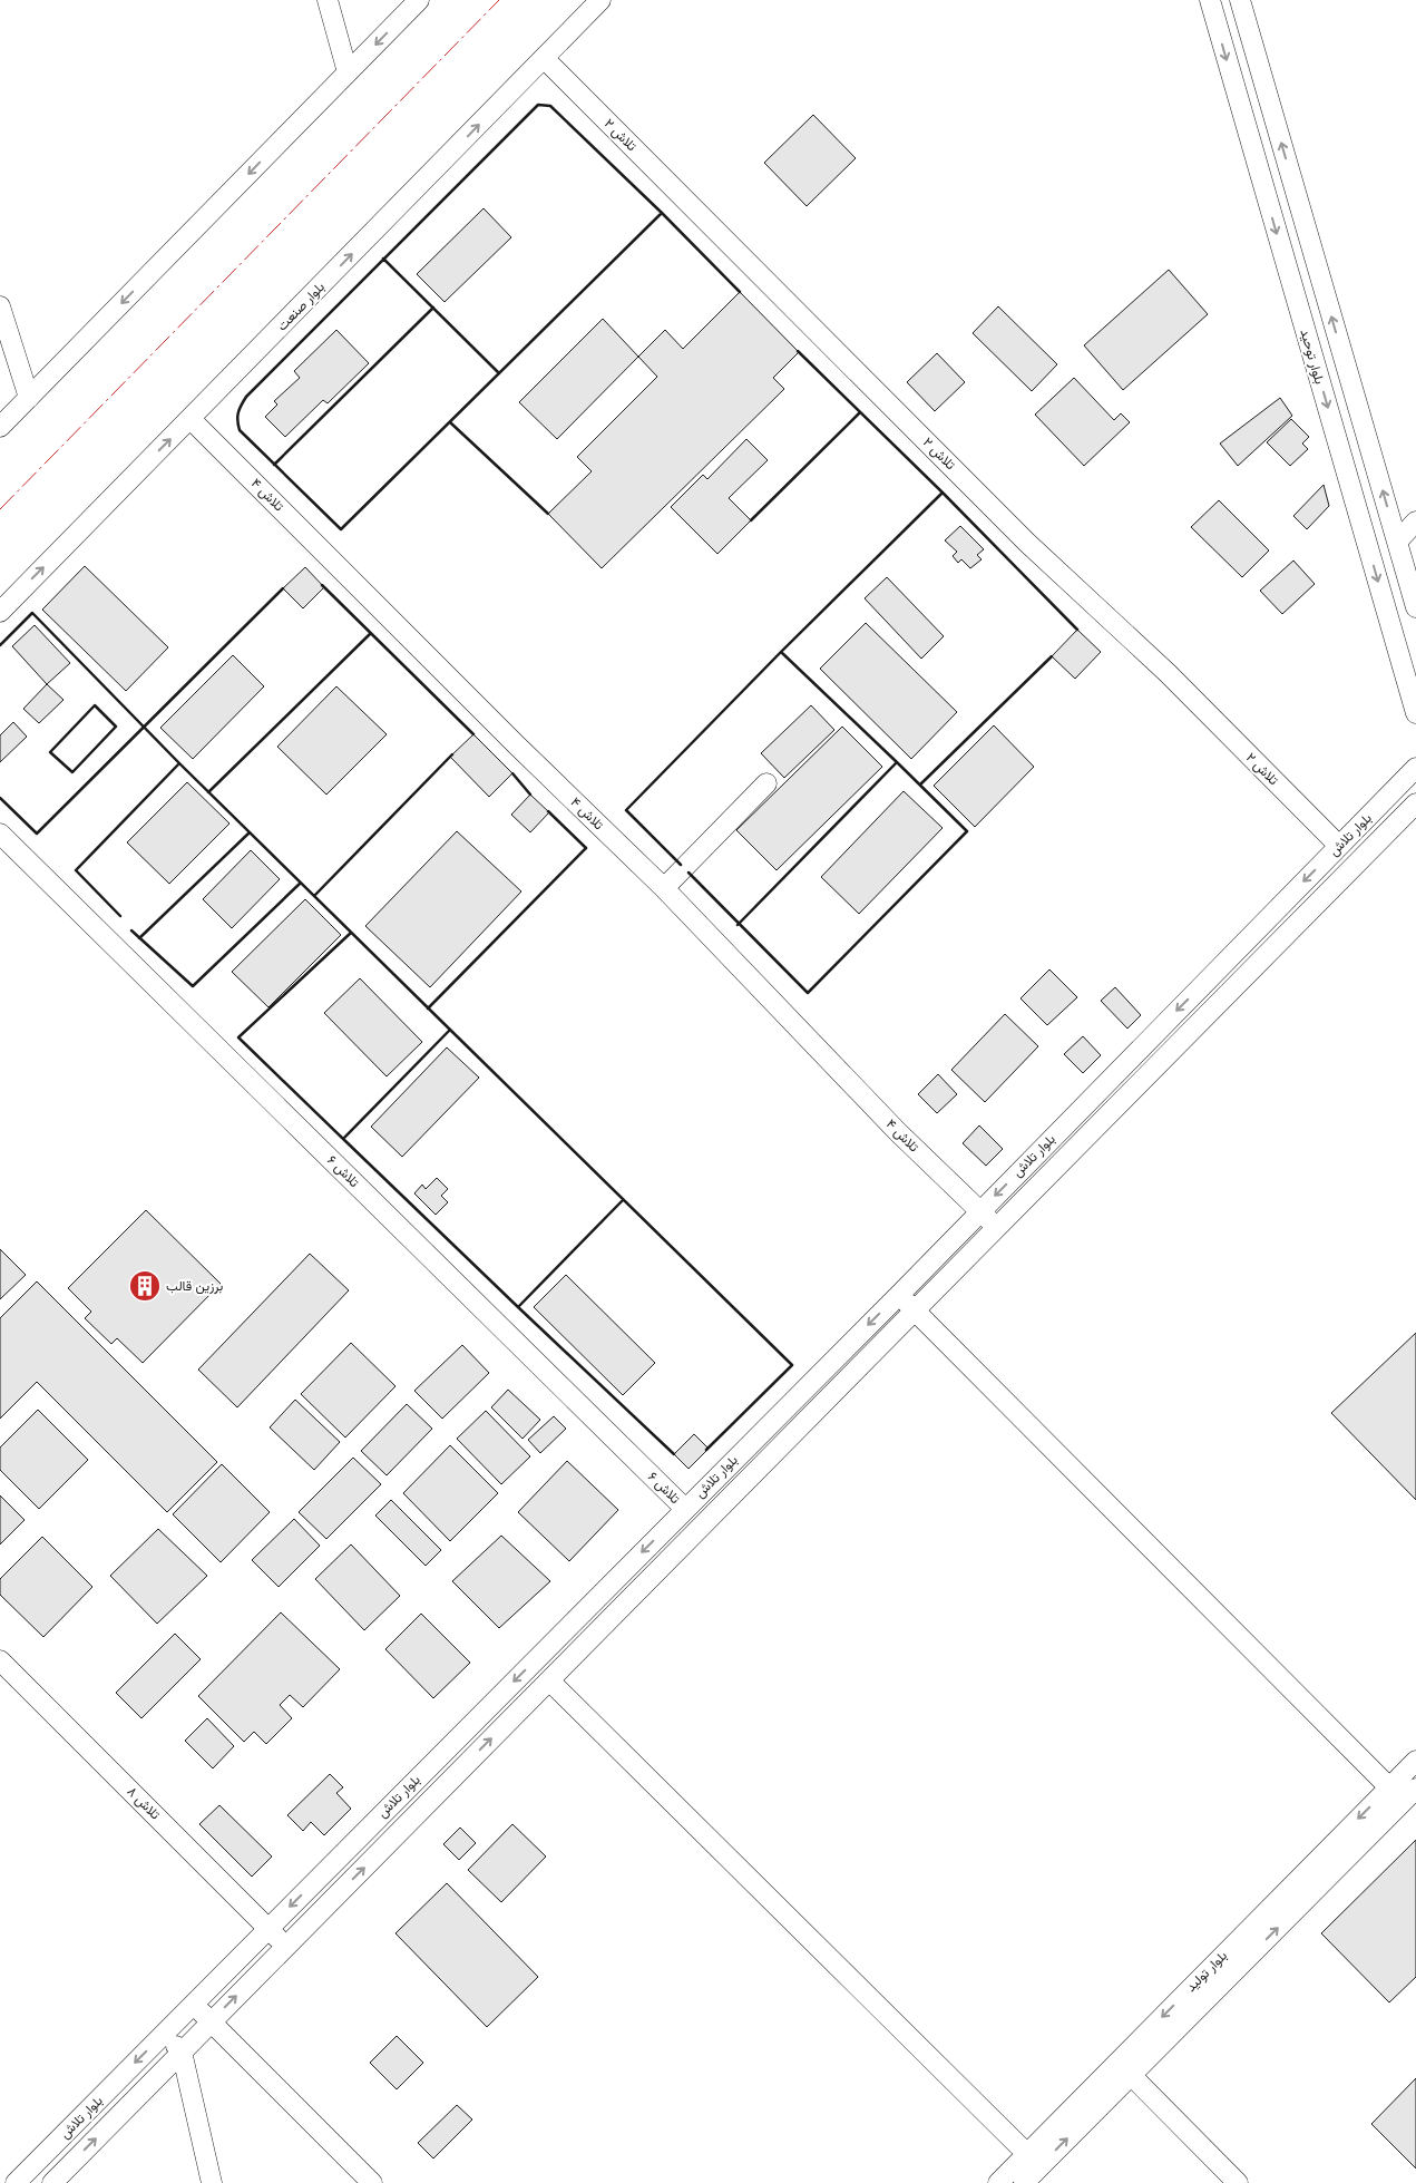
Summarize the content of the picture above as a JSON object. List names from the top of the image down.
{
  "streets": {
    "street": [
      "تلاش ۲",
      "بلوار صنعت",
      "بلوار توحید",
      "تلاش ۴",
      "بلوار تلاش",
      "تلاش ۶",
      "تلاش ۸",
      "بلوار تولید"
    ]
  },
  "crossings": [
    ["تلاش ۲", "بلوار صنعت"],
    ["تلاش ۲", "بلوار تلاش"],
    ["بلوار صنعت", "تلاش ۴"],
    ["تلاش ۴", "بلوار تلاش"],
    ["بلوار تلاش", "تلاش ۶"],
    ["بلوار تلاش", "تلاش ۸"]
  ],
  "places": {
    "building": ["برزین قالب"]
  }
}
